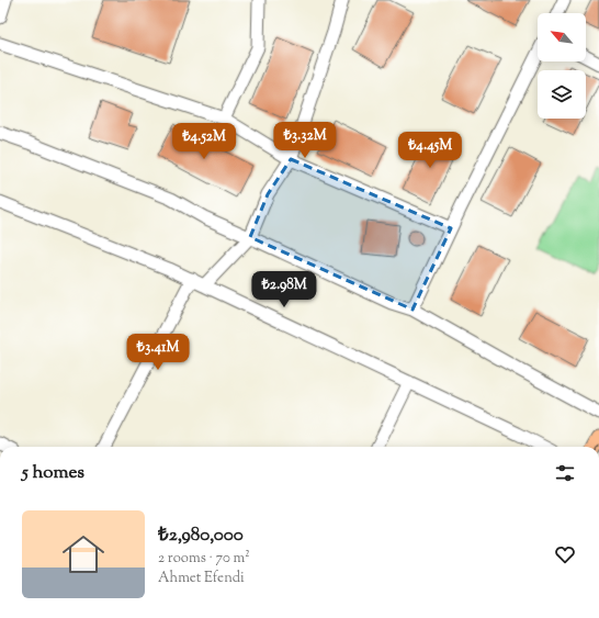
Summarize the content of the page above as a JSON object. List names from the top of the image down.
{
  "north": "top left",
  "page": {
    "price": [
      "₺3.32M",
      "₺4.52M",
      "₺4.45M",
      "₺2.98M",
      "₺3.41M"
    ],
    "heading": "5 homes",
    "list": [
      {
        "name": "₺2,980,000",
        "note": "2 rooms · 70 m² · Ahmet Efendi"
      }
    ]
  }
}
